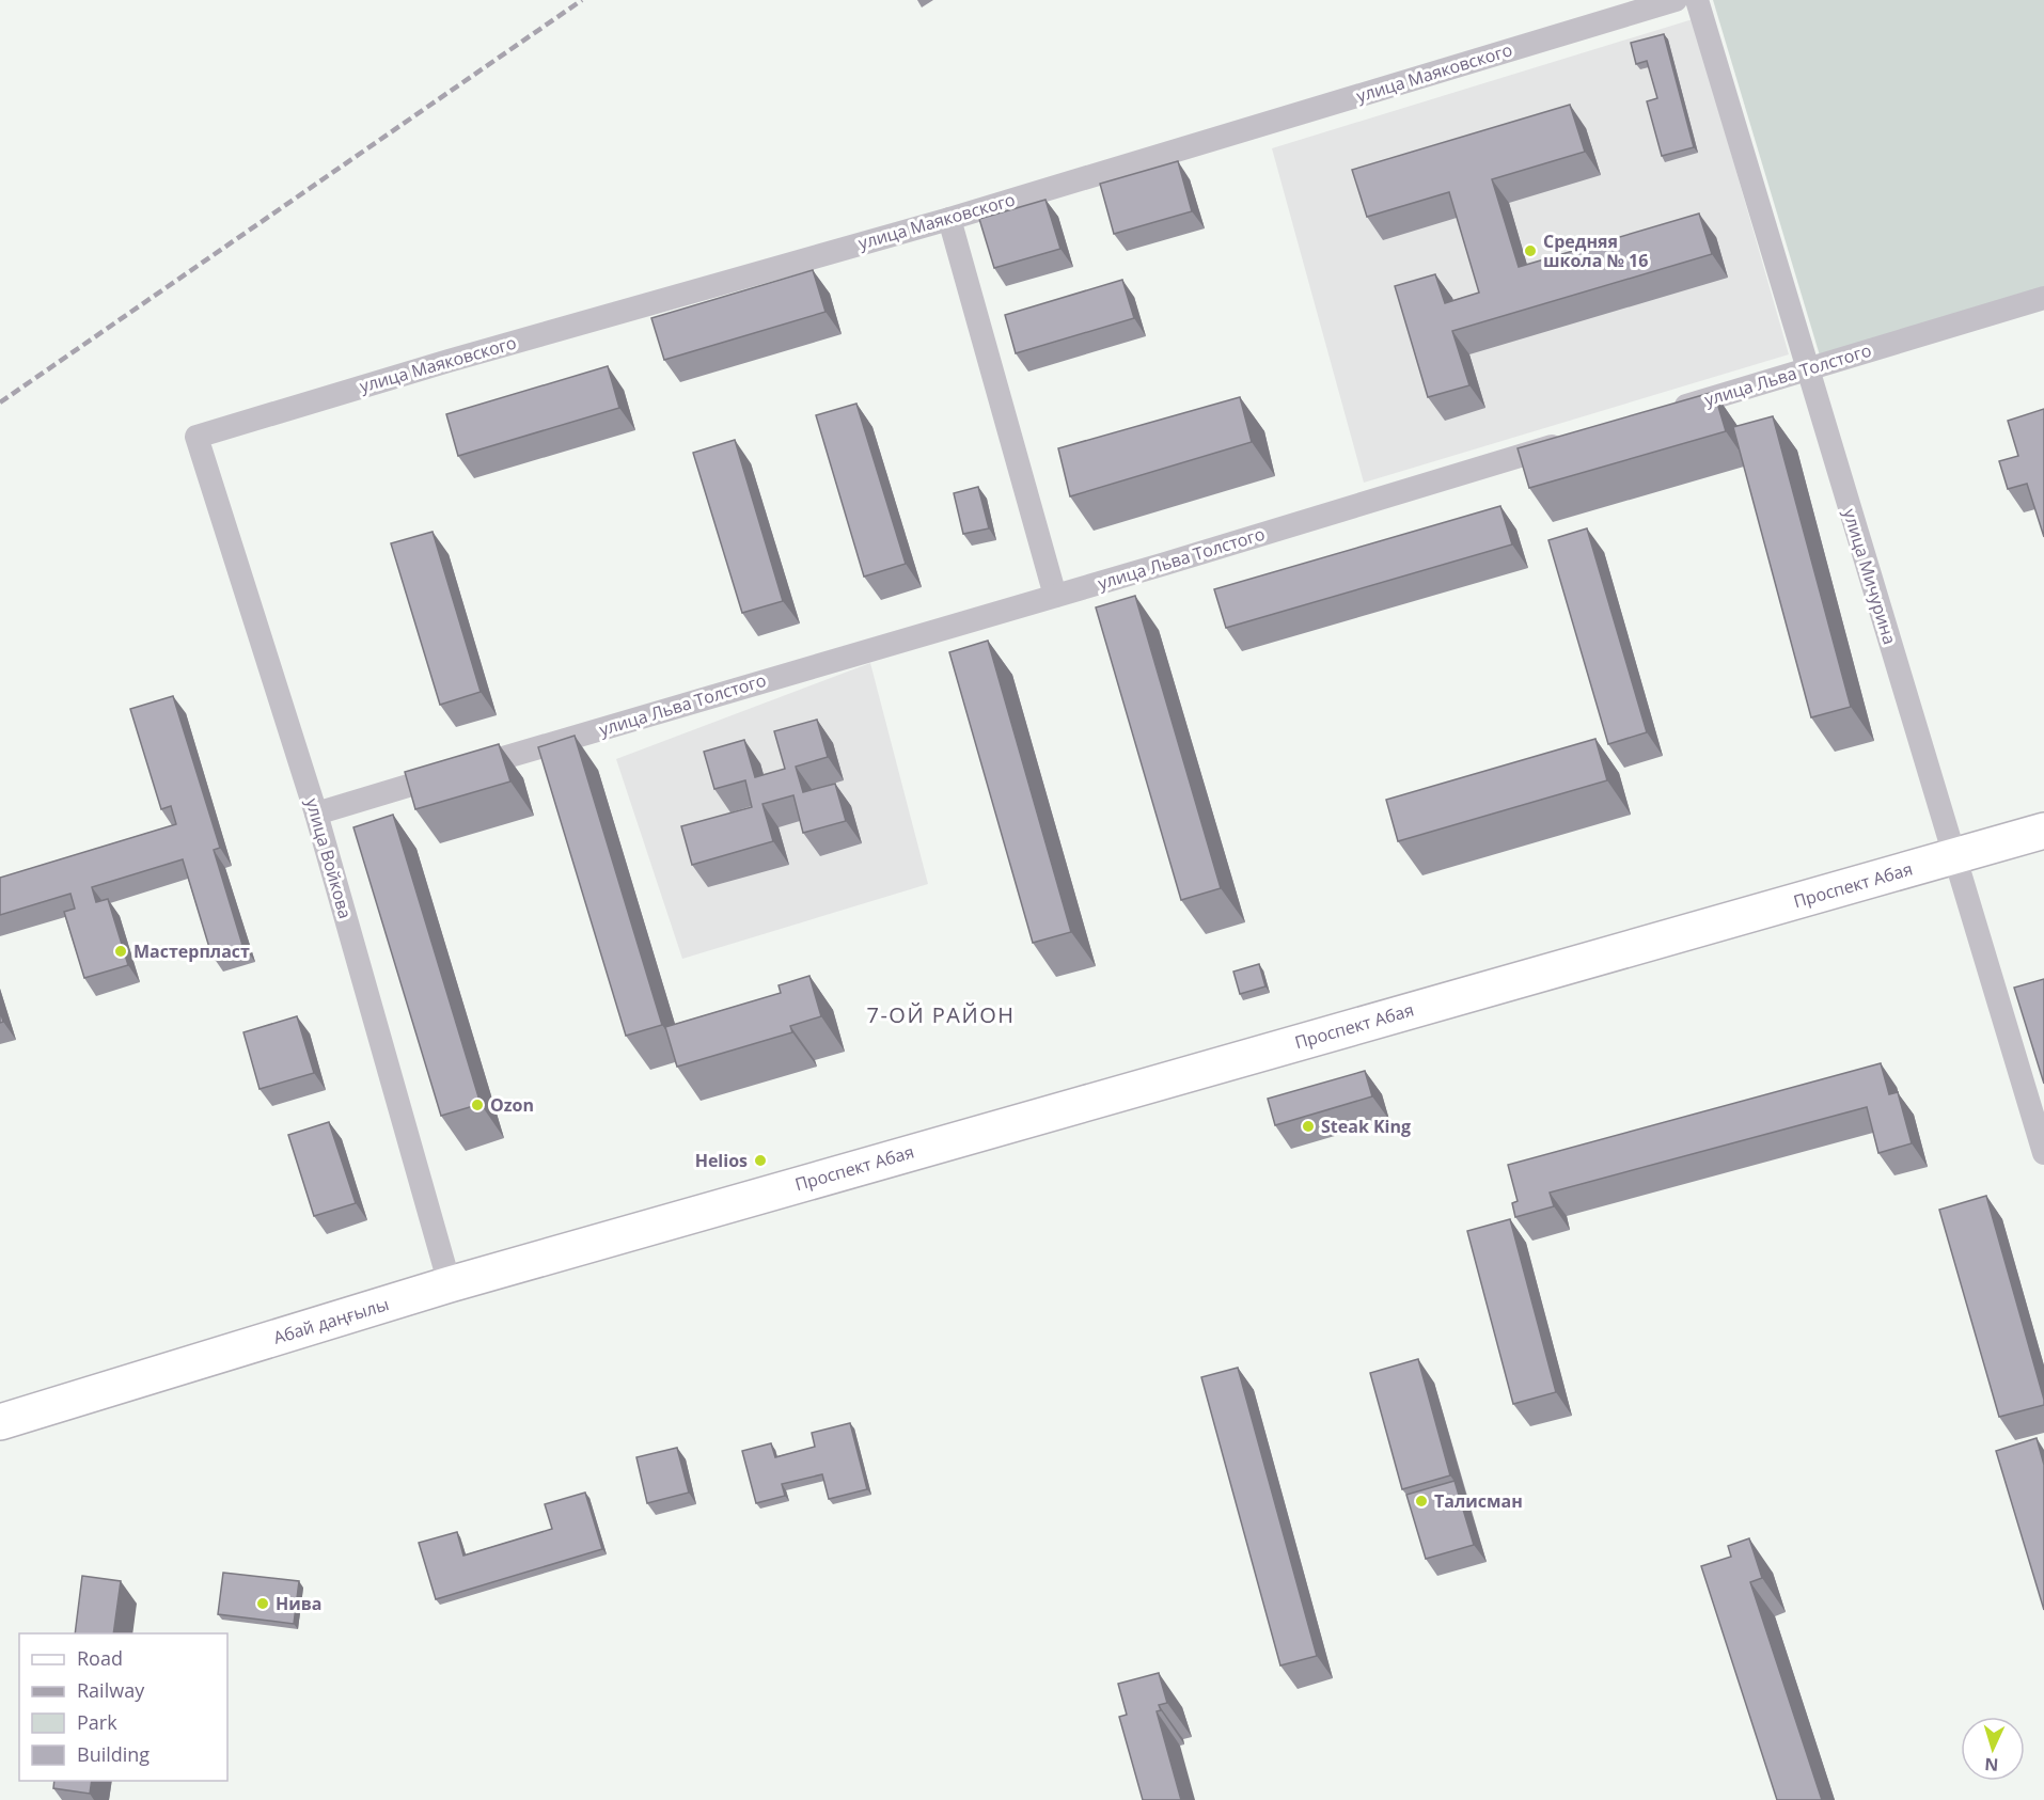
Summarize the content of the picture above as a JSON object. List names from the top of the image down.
{
  "streets": {
    "main road": ["Проспект Абая", "Абай даңғылы"],
    "street": [
      "улица Маяковского",
      "улица Льва Толстого",
      "улица Мичурина",
      "улица Войкова"
    ]
  },
  "crossings": [
    ["улица Маяковского", "улица Войкова"],
    ["улица Льва Толстого", "улица Мичурина"],
    ["улица Льва Толстого", "улица Войкова"],
    ["улица Мичурина", "Проспект Абая"],
    ["улица Войкова", "Абай даңғылы"],
    ["Проспект Абая", "Абай даңғылы"]
  ],
  "districts": ["7-ОЙ РАЙОН"],
  "places": [
    "Средняя школа № 16",
    "Мастерпласт",
    "Ozon",
    "Steak King",
    "Helios",
    "Талисман",
    "Нива"
  ],
  "legend": [
    "Road",
    "Railway",
    "Park",
    "Building"
  ],
  "north": "bottom"
}
